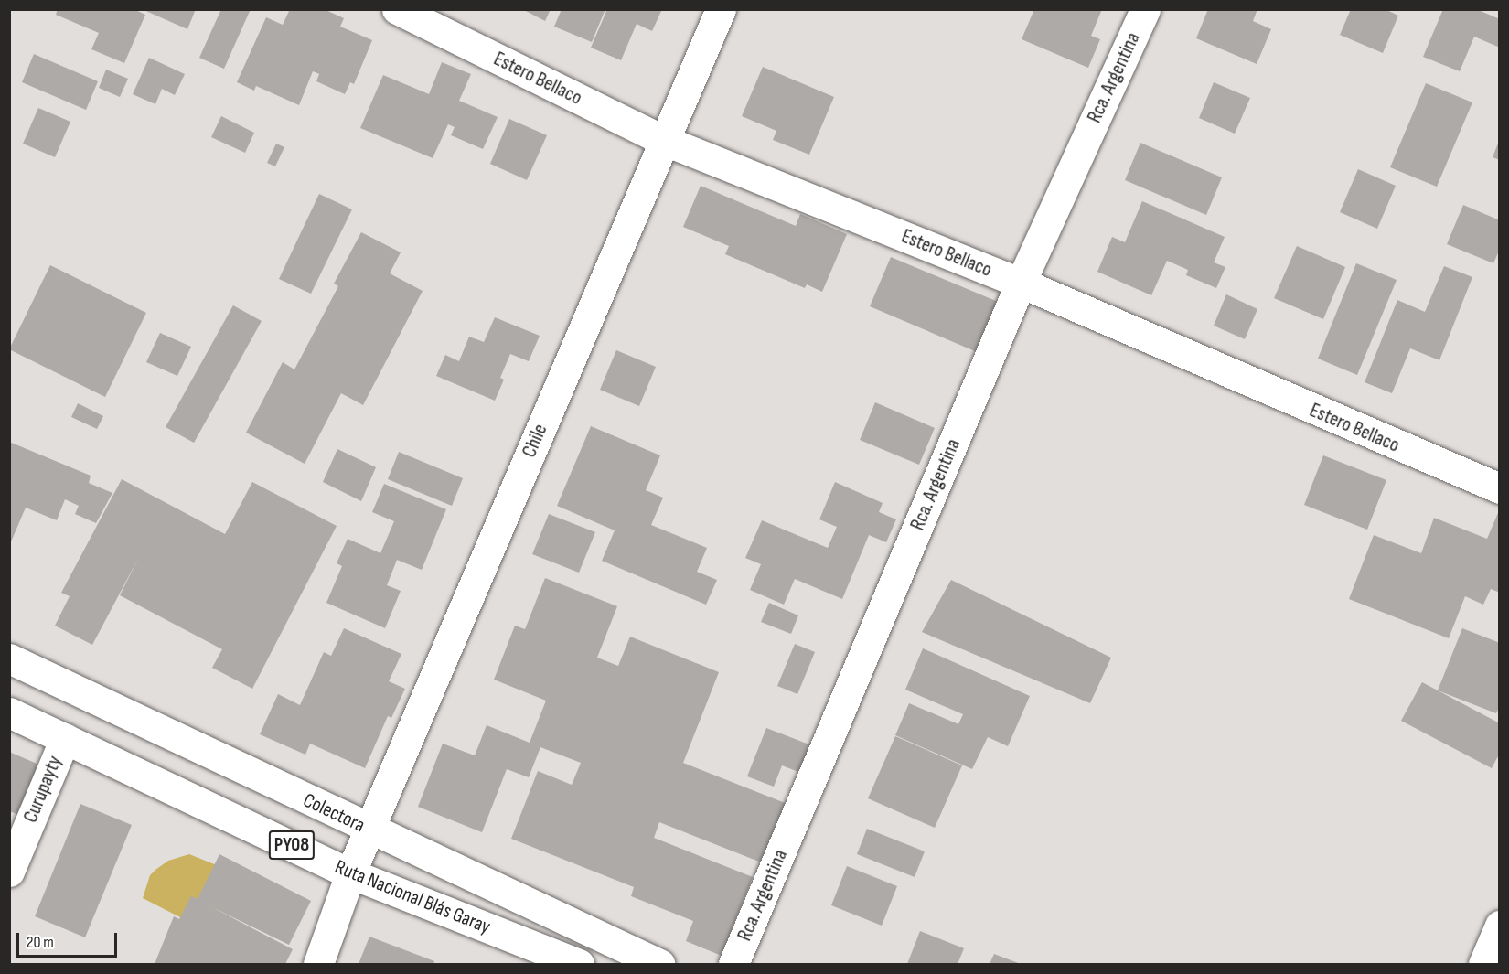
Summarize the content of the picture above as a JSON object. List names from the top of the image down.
{
  "streets": {
    "main road": [
      "Rca. Argentina",
      "Estero Bellaco",
      "Chile",
      "Curupayty",
      "Colectora",
      "PY08",
      "Ruta Nacional Blás Garay"
    ]
  },
  "crossings": [
    ["Rca. Argentina", "Estero Bellaco"],
    ["Estero Bellaco", "Chile"],
    ["Chile", "Colectora"],
    ["Chile", "Ruta Nacional Blás Garay"],
    ["Curupayty", "Ruta Nacional Blás Garay"]
  ],
  "scale_bar": "20 m"
}
